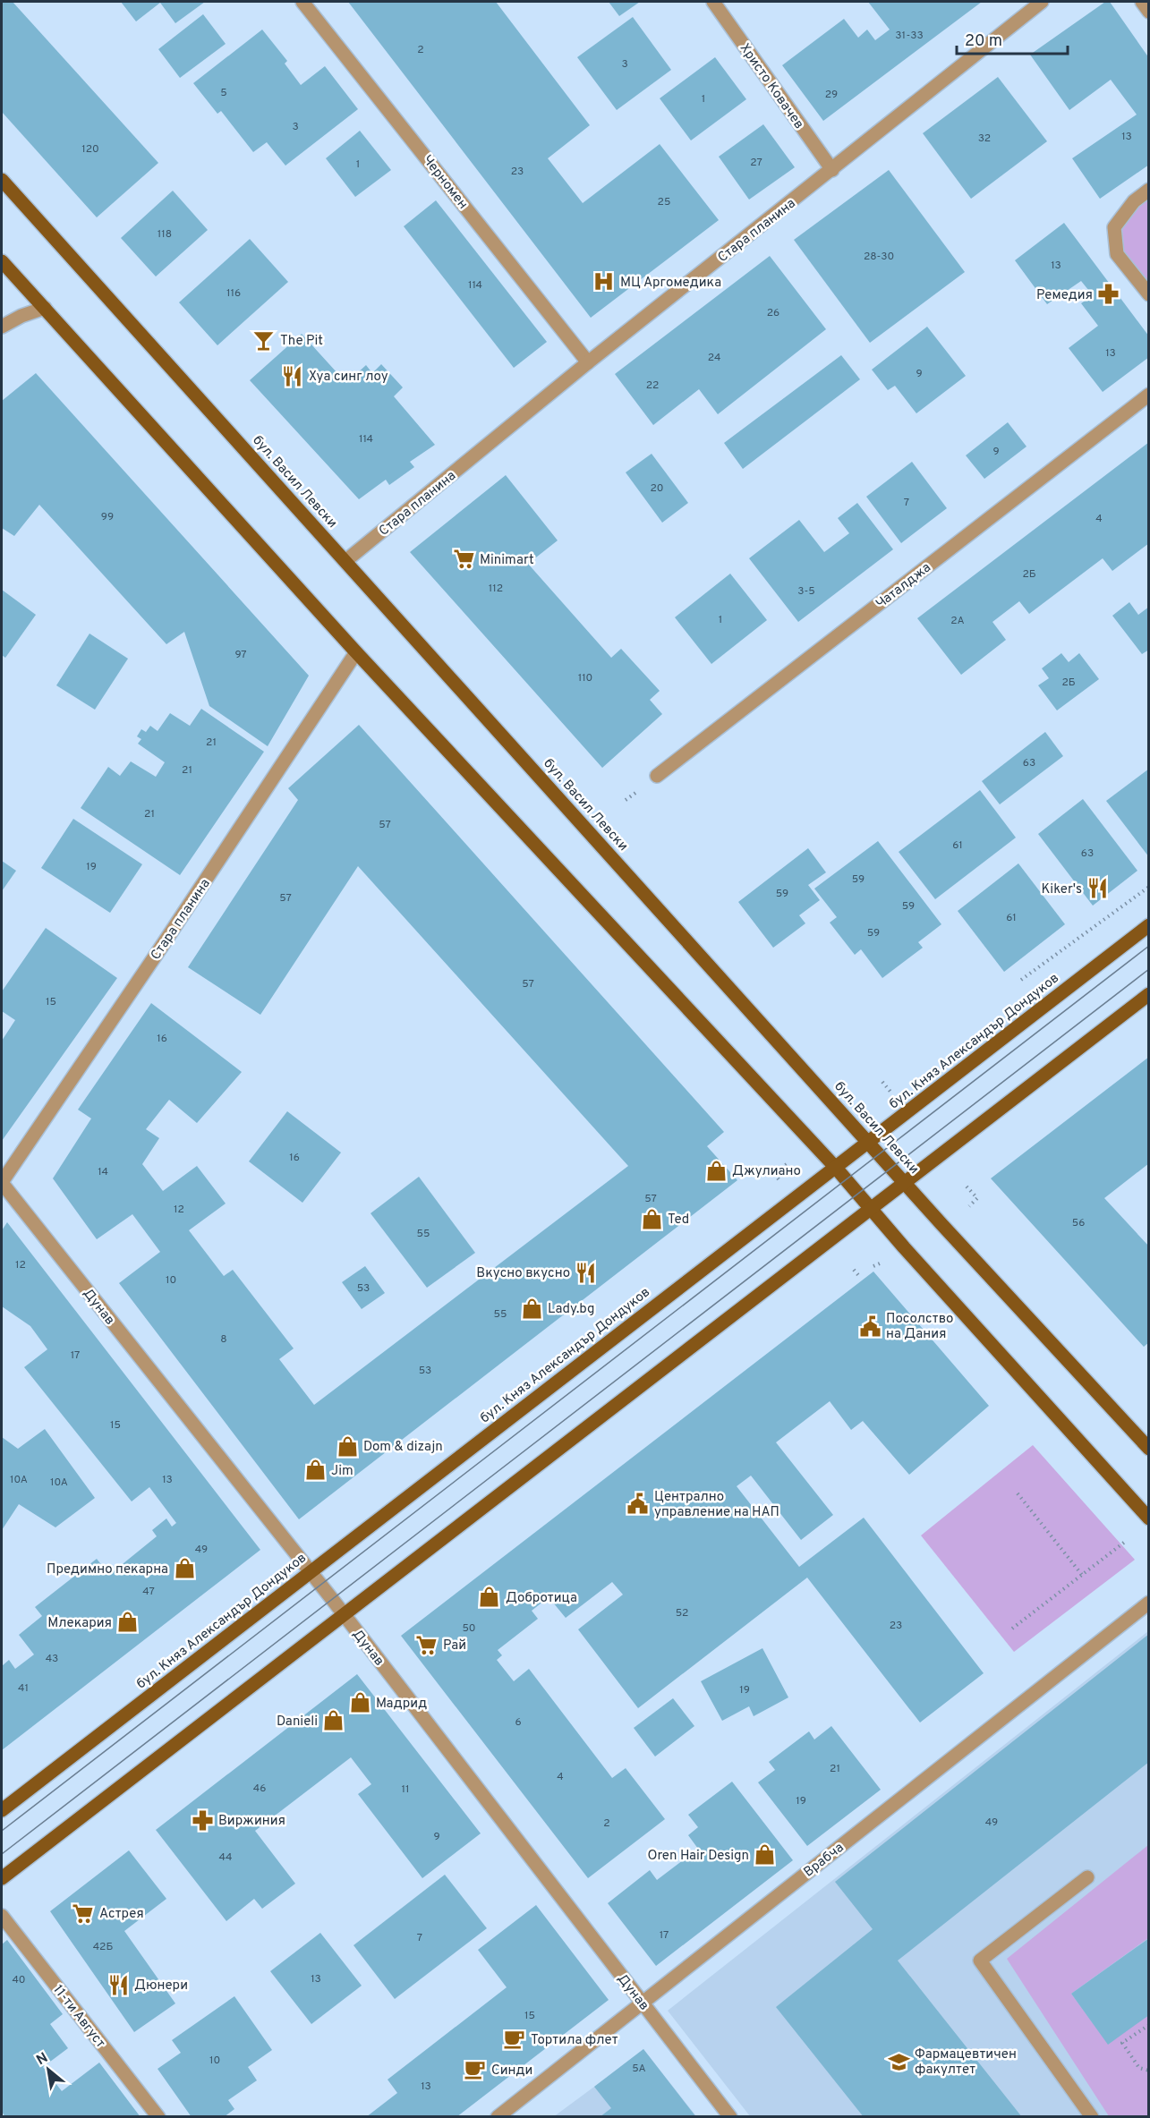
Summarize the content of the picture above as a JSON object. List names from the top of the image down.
{
  "streets": {
    "main road": ["бул. Васил Левски", "бул. Княз Александър Дондуков"],
    "street": [
      "Христо Ковачев",
      "Черномен",
      "Стара планина",
      "Чаталджа",
      "Дунав",
      "Врабча",
      "11-ти Август"
    ]
  },
  "crossings": [
    ["Христо Ковачев", "Стара планина"],
    ["Черномен", "Стара планина"],
    ["Стара планина", "бул. Васил Левски"],
    ["Стара планина", "Дунав"],
    ["бул. Васил Левски", "бул. Княз Александър Дондуков"],
    ["бул. Княз Александър Дондуков", "Дунав"],
    ["Дунав", "Врабча"]
  ],
  "places": {
    "hospital": ["МЦ Аргомедика"],
    "pharmacy": ["Ремедия", "Виржиния"],
    "bar": ["The Pit"],
    "restaurant": [
      "Хуа синг лоу",
      "Kiker's",
      "Вкусно вкусно",
      "Дюнери"
    ],
    "supermarket": ["Minimart", "Рай", "Астрея"],
    "shop": [
      "Джулиано",
      "Ted",
      "Lady.bg",
      "Dom & dizajn",
      "Jim",
      "Предимно пекарна",
      "Добротица",
      "Млекария",
      "Мадрид",
      "Danieli",
      "Oren Hair Design"
    ],
    "public building": ["Посолство на Дания", "Централно управление на НАП"],
    "cafe": ["Тортила флет", "Синди"],
    "school or university": ["Фармацевтичен факултет"]
  },
  "house_numbers": [
    "31-33",
    "2",
    "3",
    "5",
    "29",
    "1",
    "3",
    "13",
    "32",
    "120",
    "27",
    "1",
    "23",
    "25",
    "118",
    "28-30",
    "13",
    "114",
    "116",
    "26",
    "13",
    "24",
    "9",
    "22",
    "114",
    "9",
    "20",
    "7",
    "99",
    "4",
    "2Б",
    "112",
    "3-5",
    "1",
    "2А",
    "97",
    "110",
    "2Б",
    "21",
    "63",
    "21",
    "21",
    "57",
    "61",
    "63",
    "19",
    "59",
    "59",
    "57",
    "59",
    "61",
    "59",
    "57",
    "15",
    "16",
    "16",
    "14",
    "57",
    "12",
    "56",
    "55",
    "12",
    "10",
    "53",
    "55",
    "8",
    "17",
    "53",
    "15",
    "10А",
    "13",
    "10А",
    "49",
    "47",
    "52",
    "23",
    "50",
    "43",
    "41",
    "19",
    "6",
    "21",
    "4",
    "46",
    "11",
    "19",
    "49",
    "2",
    "9",
    "44",
    "17",
    "7",
    "42Б",
    "13",
    "40",
    "15",
    "10",
    "5A",
    "13"
  ],
  "scale_bar": "20 m",
  "north": "top left"
}
